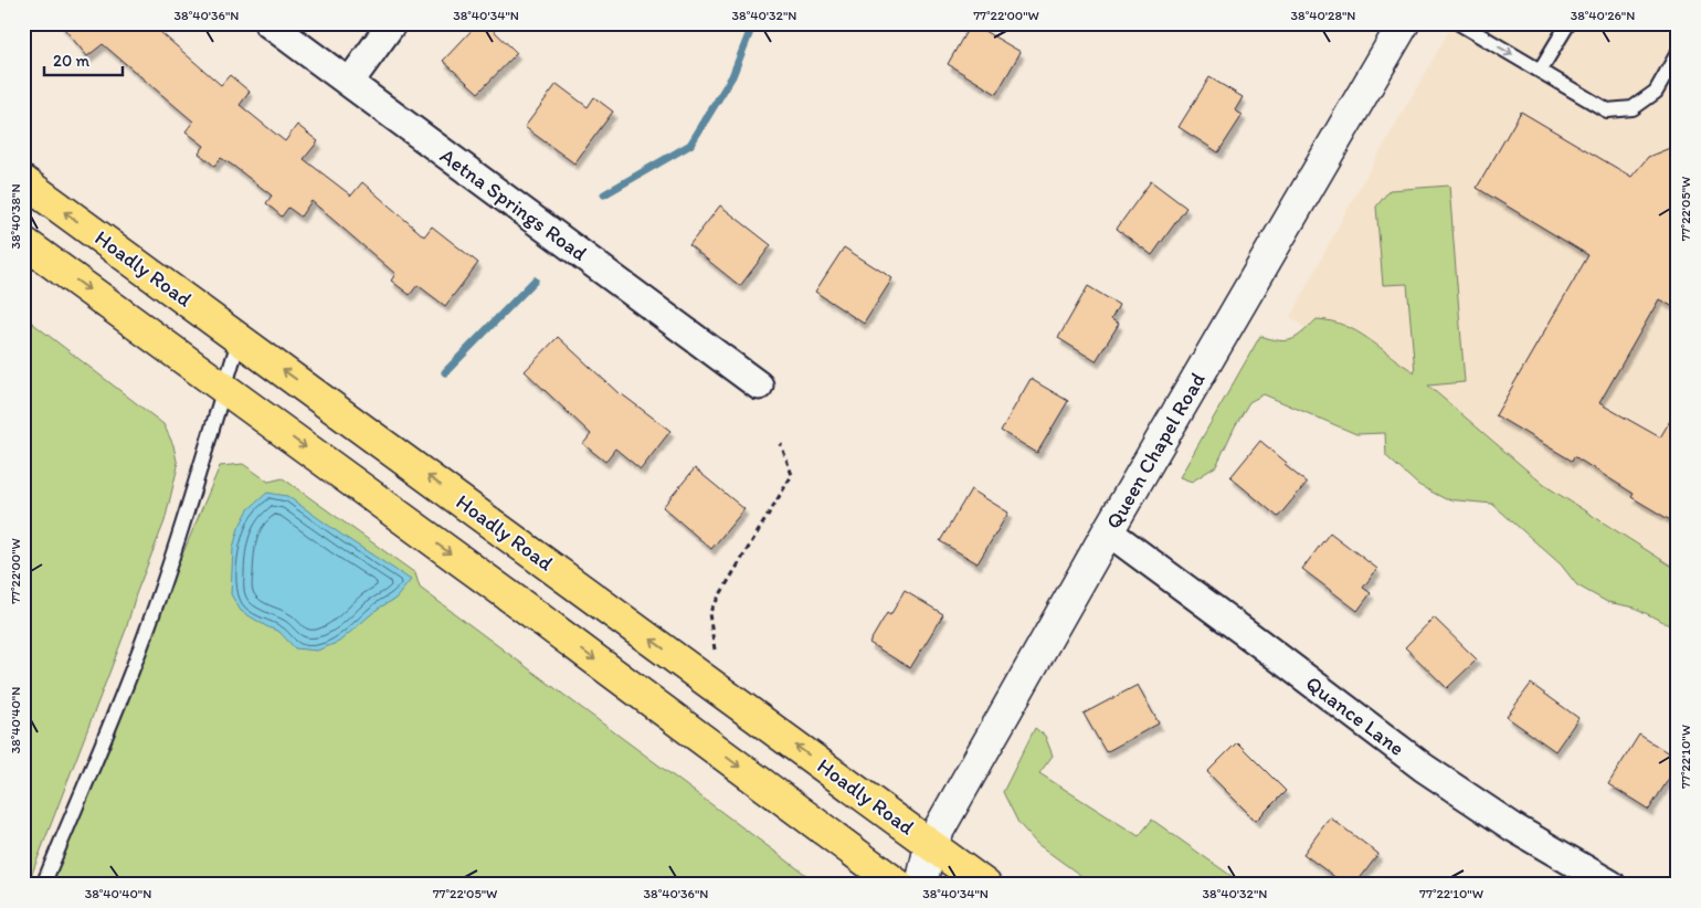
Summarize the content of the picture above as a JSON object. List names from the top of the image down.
{
  "streets": {
    "main road": ["Hoadly Road"],
    "street": ["Aetna Springs Road", "Queen Chapel Road", "Quance Lane"]
  },
  "crossings": [
    ["Hoadly Road", "Queen Chapel Road"],
    ["Queen Chapel Road", "Quance Lane"]
  ],
  "scale_bar": "20 m",
  "coordinates": [
    "38°40'36\"N",
    "38°40'34\"N",
    "38°40'32\"N",
    "77°22'00\"W",
    "38°40'28\"N",
    "38°40'26\"N",
    "77°22'05\"W",
    "38°40'38\"N",
    "38°40'40\"N",
    "77°22'10\"W"
  ]
}
